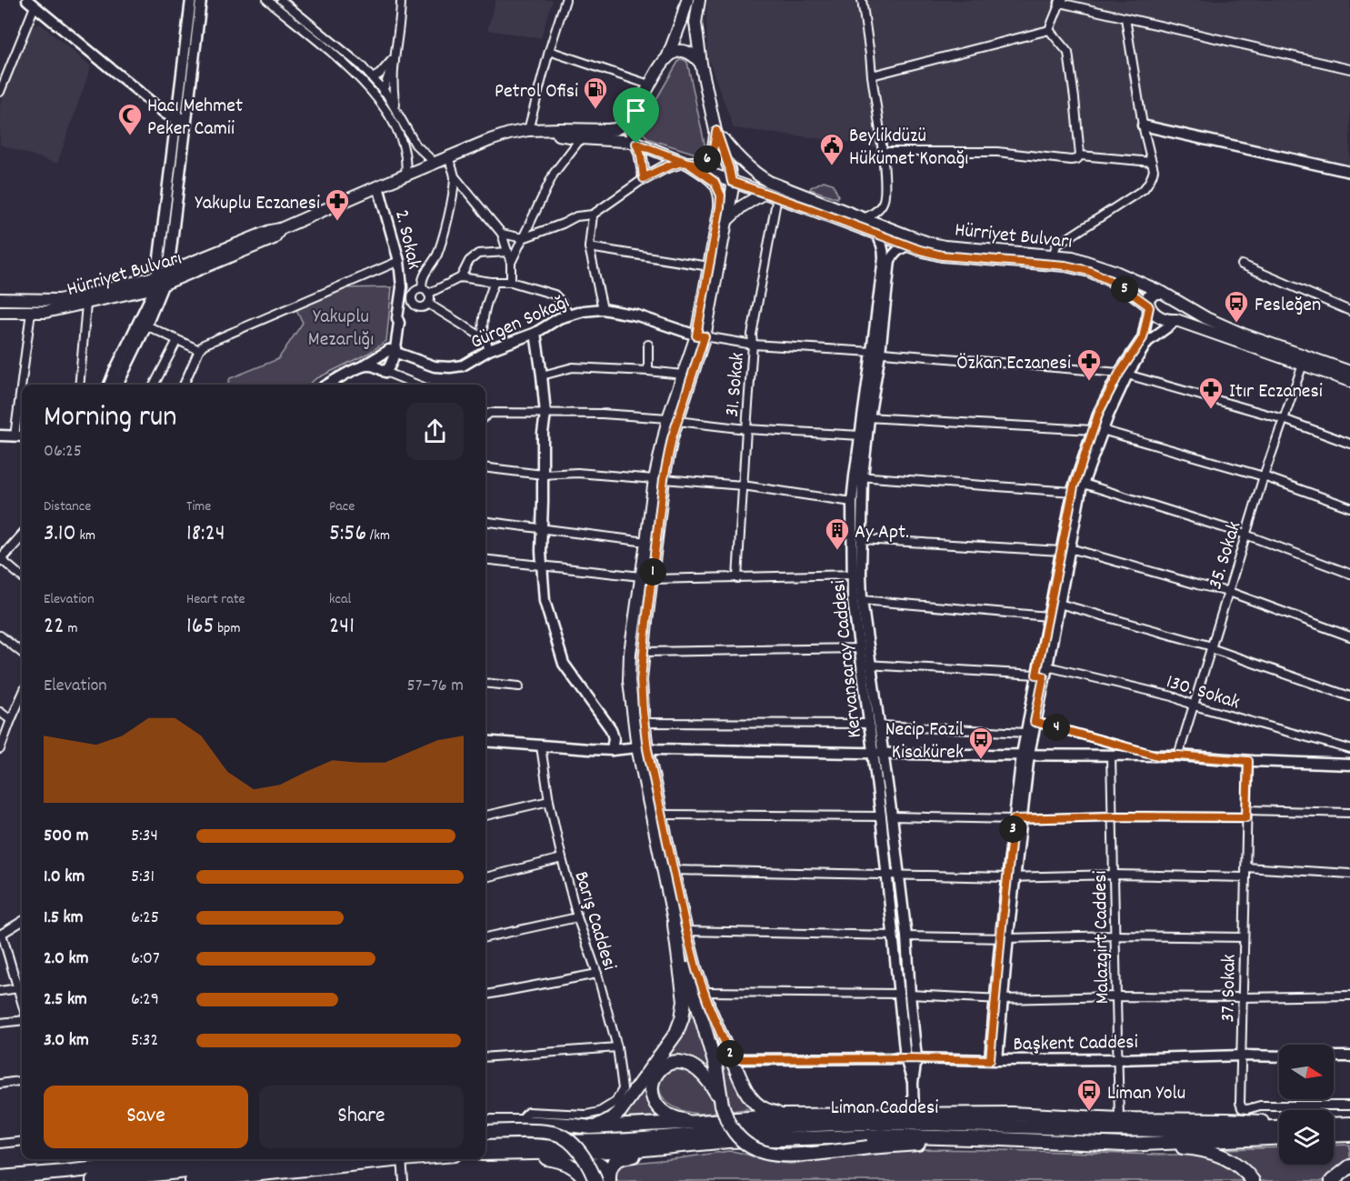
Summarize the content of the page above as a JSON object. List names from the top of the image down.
{
  "streets": {
    "highway": ["Liman Caddesi"],
    "main road": ["Hürriyet Bulvarı"],
    "street": [
      "2. Sokak",
      "Gürgen Sokağı",
      "31. Sokak",
      "35. Sokak",
      "Kervansaray Caddesi",
      "130. Sokak",
      "Barış Caddesi",
      "Malazgirt Caddesi",
      "37. Sokak",
      "Başkent Caddesi"
    ]
  },
  "crossings": [
    ["Hürriyet Bulvarı", "2. Sokak"],
    ["Hürriyet Bulvarı", "31. Sokak"],
    ["Hürriyet Bulvarı", "Kervansaray Caddesi"],
    ["35. Sokak", "130. Sokak"],
    ["Kervansaray Caddesi", "130. Sokak"],
    ["Kervansaray Caddesi", "Başkent Caddesi"],
    ["Malazgirt Caddesi", "Başkent Caddesi"],
    ["37. Sokak", "Başkent Caddesi"]
  ],
  "parks": ["Yakuplu Mezarlığı"],
  "places": {
    "fuel station": ["Petrol Ofisi"],
    "mosque": ["Hacı Mehmet Peker Camii"],
    "public building": ["Beylikdüzü Hükümet Konağı"],
    "pharmacy": ["Yakuplu Eczanesi", "Özkan Eczanesi", "Itır Eczanesi"],
    "bus stop": ["Fesleğen", "Necip Fazil Kisakürek", "Liman Yolu"],
    "building": ["Ay Apt."]
  },
  "north": "right",
  "page": {
    "pins": [
      "6",
      "5",
      "1",
      "4",
      "3",
      "2"
    ],
    "heading": ["Morning run", "06:25"],
    "stats": [
      ["Distance", "3.10 km"],
      ["Time", "18:24"],
      ["Pace", "5:56 /km"],
      ["Elevation", "22 m"],
      ["Heart rate", "165 bpm"],
      ["kcal", "241"]
    ],
    "chart": ["Elevation", "57–76 m"],
    "list": [
      {
        "name": "500 m",
        "note": "5:34"
      },
      {
        "name": "1.0 km",
        "note": "5:31"
      },
      {
        "name": "1.5 km",
        "note": "6:25"
      },
      {
        "name": "2.0 km",
        "note": "6:07"
      },
      {
        "name": "2.5 km",
        "note": "6:29"
      },
      {
        "name": "3.0 km",
        "note": "5:32"
      }
    ],
    "buttons": ["Save", "Share"]
  }
}
